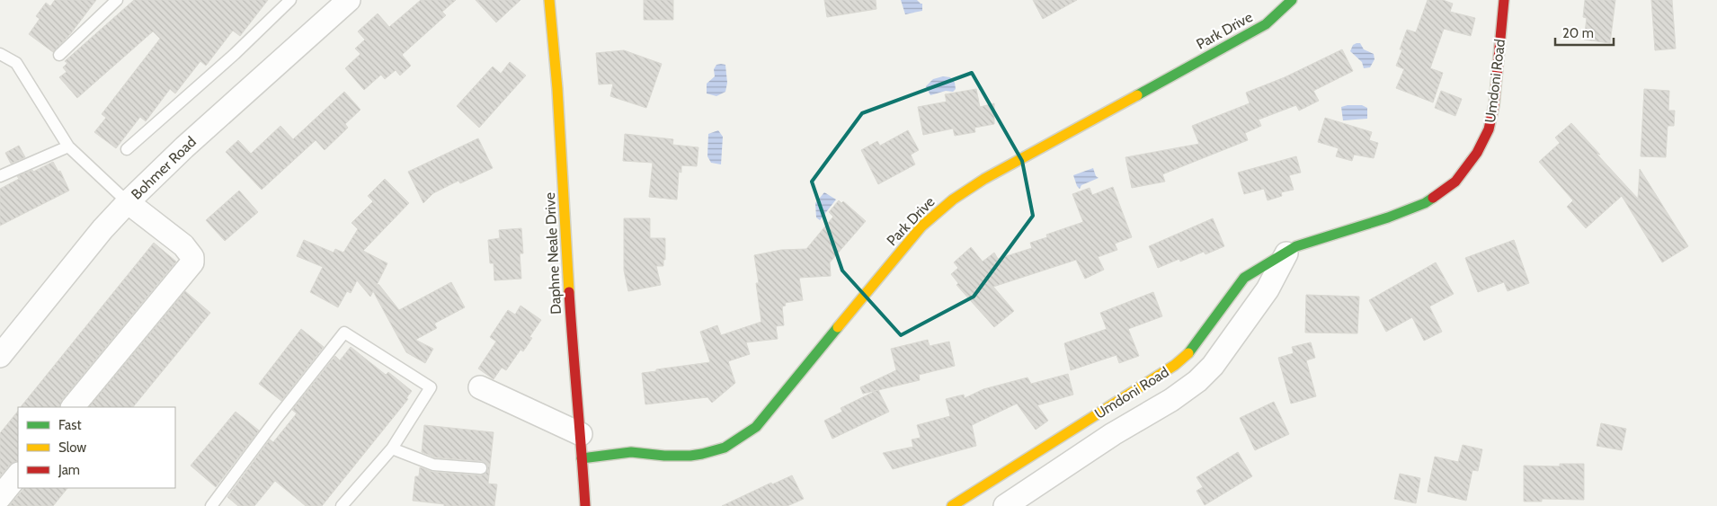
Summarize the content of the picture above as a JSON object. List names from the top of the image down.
{
  "streets": {
    "street": [
      "Park Drive",
      "Umdoni Road",
      "Bohmer Road",
      "Daphne Neale Drive"
    ]
  },
  "crossings": [
    ["Park Drive", "Daphne Neale Drive"]
  ],
  "legend": ["Fast", "Slow", "Jam"],
  "scale_bar": "20 m"
}
